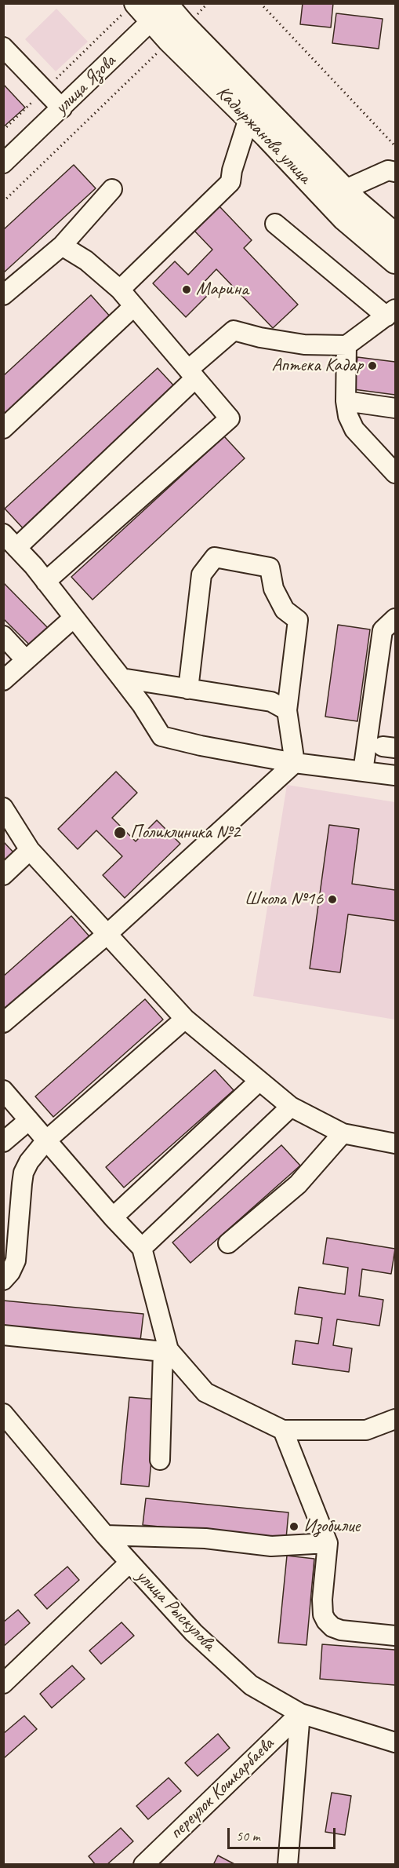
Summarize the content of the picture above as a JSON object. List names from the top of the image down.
{
  "streets": {
    "main road": ["Кадыржанова улица"],
    "street": ["улица Язова", "улица Рыскулова", "переулок Кошкарбаева"]
  },
  "crossings": [
    ["улица Язова", "Кадыржанова улица"],
    ["улица Рыскулова", "переулок Кошкарбаева"]
  ],
  "places": [
    "Марина",
    "Аптека Кадар",
    "Поликлиника №2",
    "Школа №16",
    "Изобилие"
  ],
  "scale_bar": "50 m"
}
